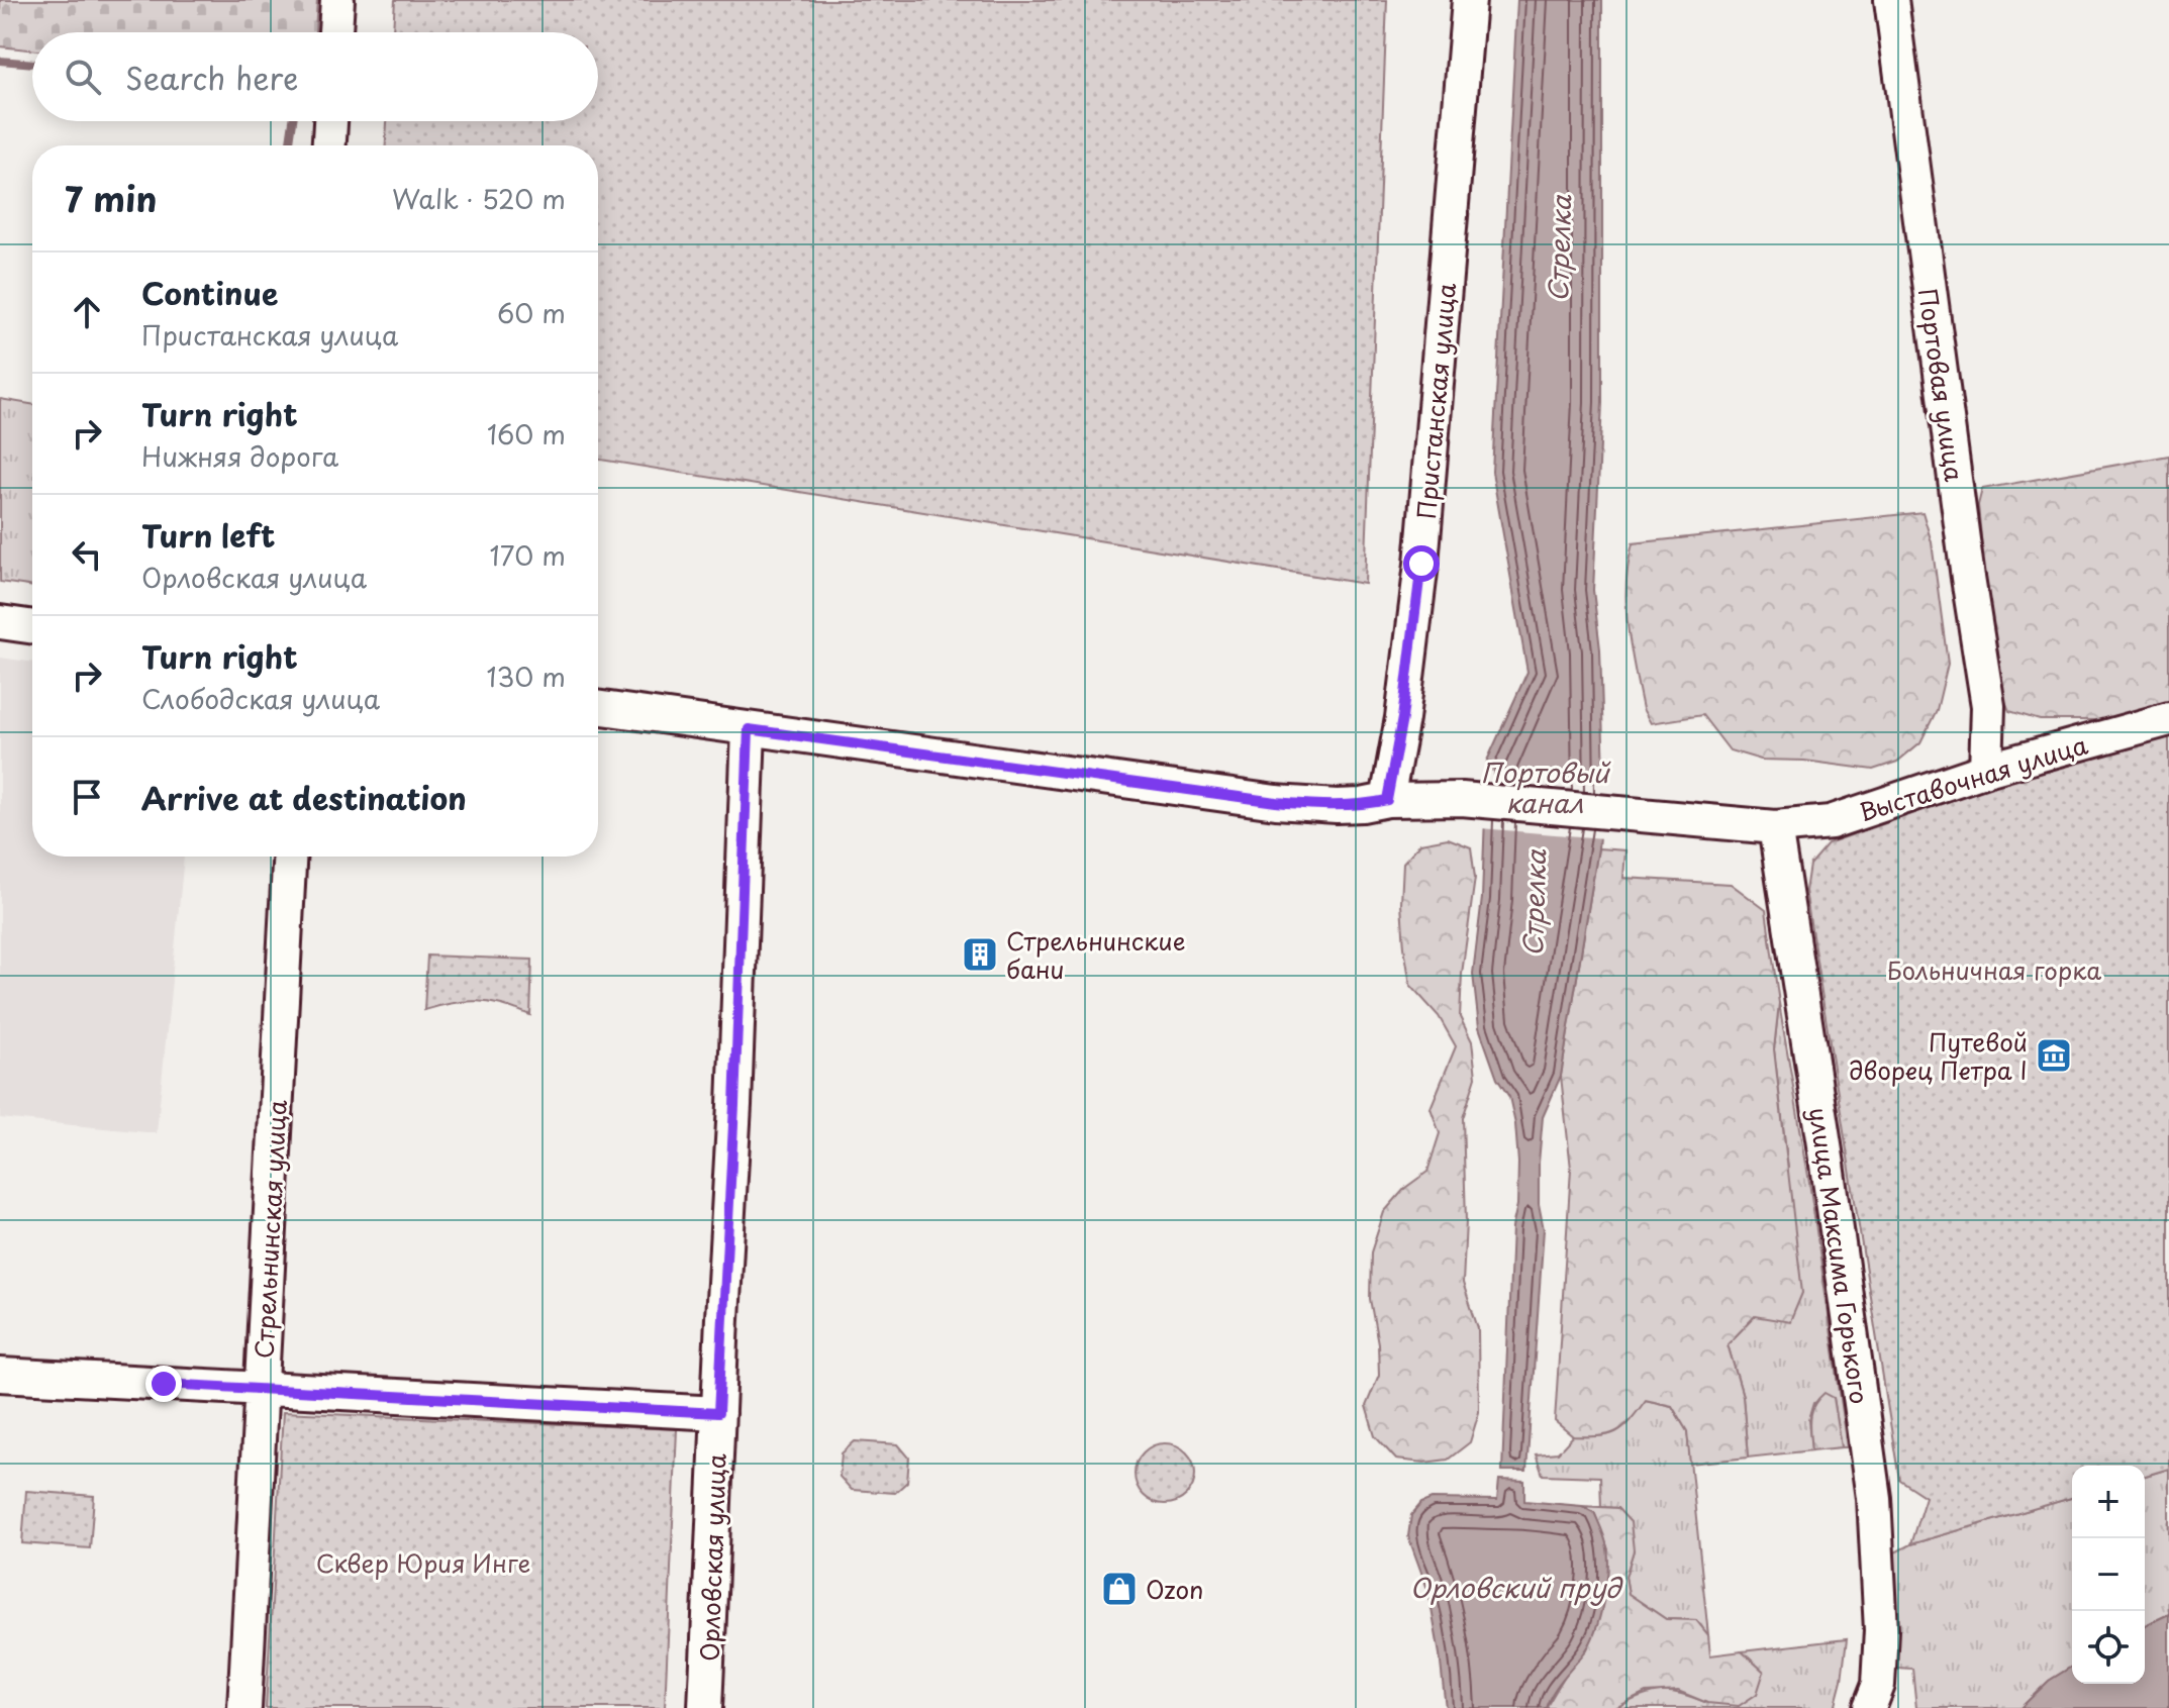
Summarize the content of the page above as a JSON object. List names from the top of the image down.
{
  "streets": {
    "street": [
      "Портовая улица",
      "Пристанская улица",
      "Выставочная улица",
      "Стрельнинская улица",
      "улица Максима Горького",
      "Орловская улица"
    ]
  },
  "crossings": [
    ["Портовая улица", "Выставочная улица"],
    ["Пристанская улица", "Выставочная улица"],
    ["Выставочная улица", "улица Максима Горького"],
    ["Выставочная улица", "Орловская улица"]
  ],
  "water": ["Стрелка", "Портовый канал", "Орловский пруд"],
  "parks": ["Больничная горка", "Сквер Юрия Инге"],
  "places": {
    "building": ["Стрельнинские бани"],
    "museum": ["Путевой дворец Петра I"],
    "shop": ["Ozon"]
  },
  "page": {
    "search": "Search here",
    "heading": ["7 min", "Walk · 520 m"],
    "list": [
      ["Continue", "Пристанская улица", "60 m"],
      ["Turn right", "Нижняя дорога", "160 m"],
      ["Turn left", "Орловская улица", "170 m"],
      ["Turn right", "Слободская улица", "130 m"],
      "Arrive at destination"
    ],
    "map_buttons": ["+", "−"]
  }
}
